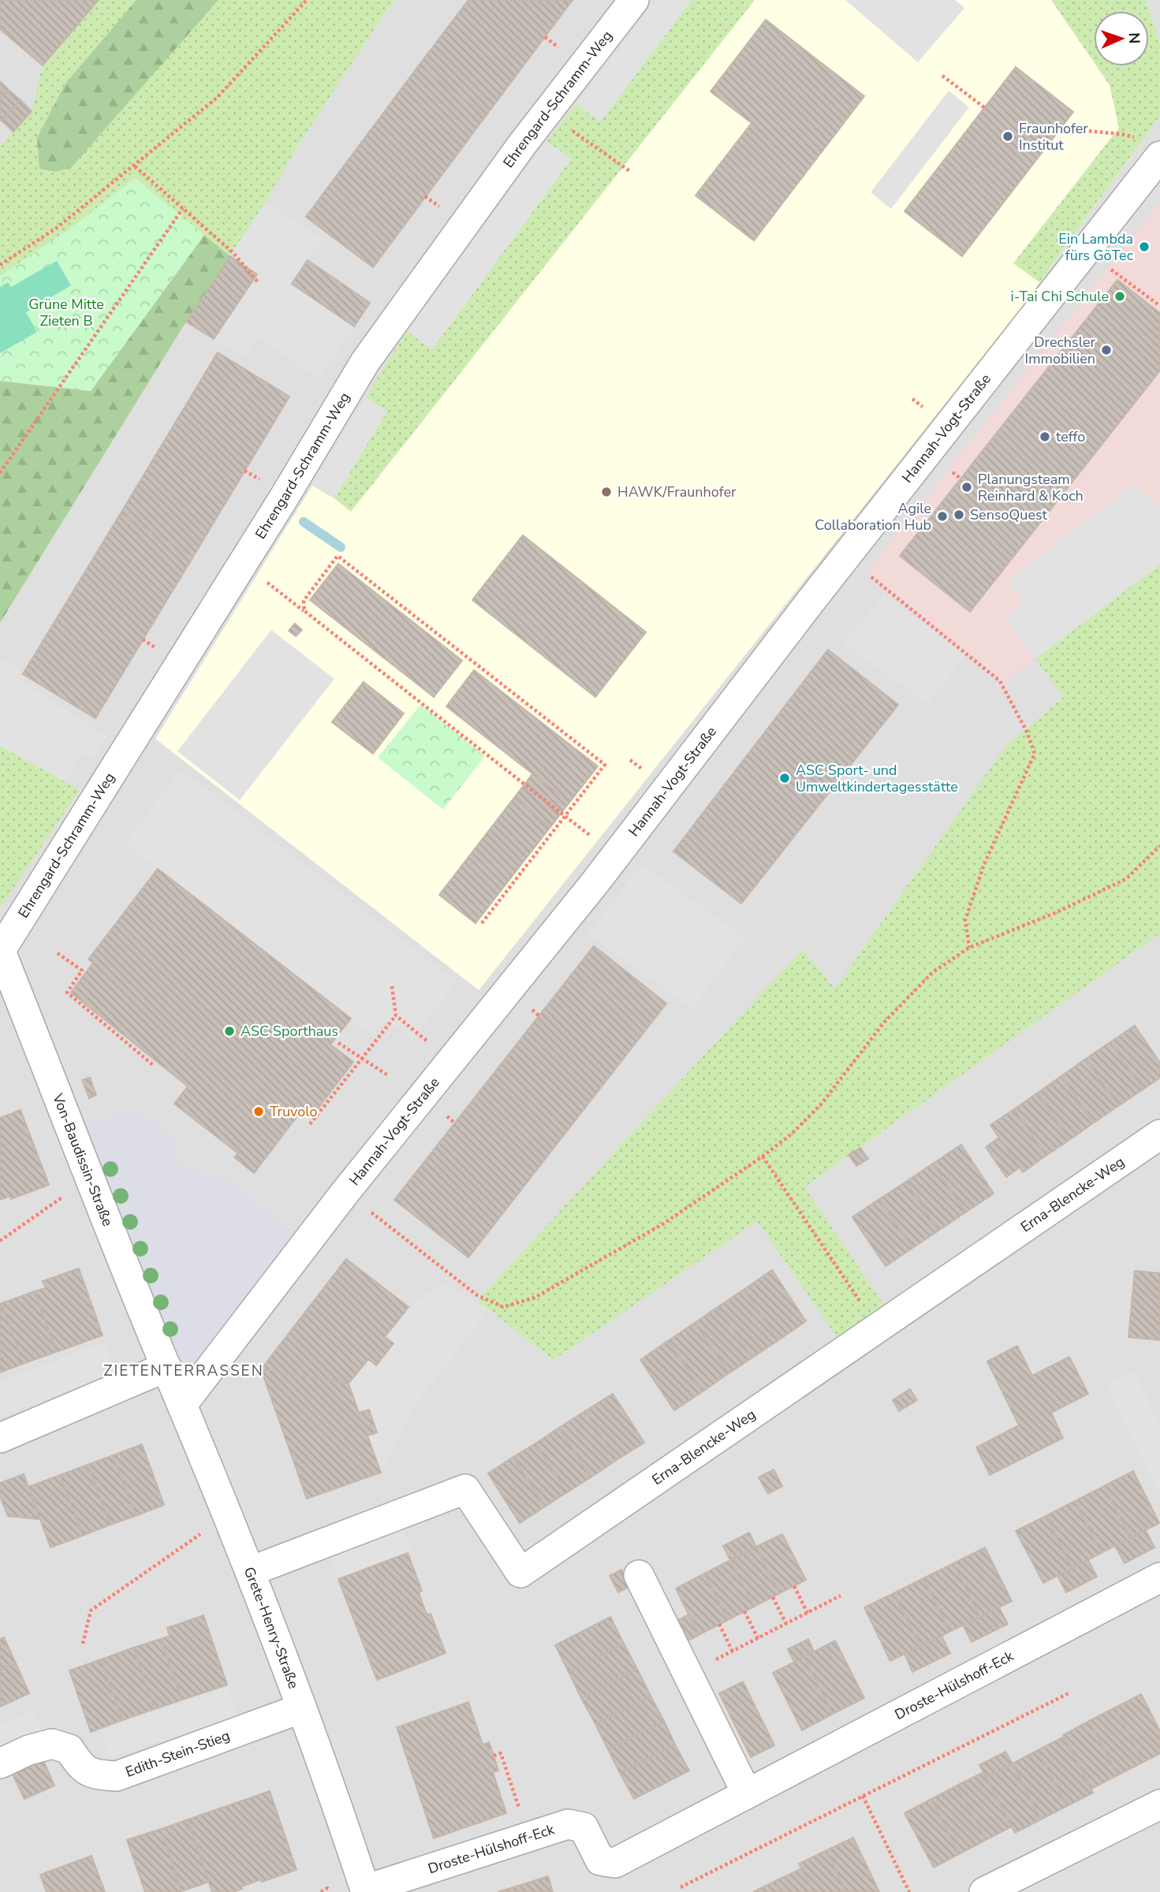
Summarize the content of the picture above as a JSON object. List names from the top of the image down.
{
  "streets": {
    "street": [
      "Ehrengard-Schramm-Weg",
      "Hannah-Vogt-Straße",
      "Von-Baudissin-Straße",
      "Erna-Blencke-Weg",
      "Grete-Henry-Straße",
      "Droste-Hülshoff-Eck",
      "Edith-Stein-Stieg"
    ]
  },
  "crossings": [
    ["Ehrengard-Schramm-Weg", "Von-Baudissin-Straße"],
    ["Hannah-Vogt-Straße", "Grete-Henry-Straße"],
    ["Von-Baudissin-Straße", "Grete-Henry-Straße"],
    ["Erna-Blencke-Weg", "Grete-Henry-Straße"],
    ["Grete-Henry-Straße", "Droste-Hülshoff-Eck"],
    ["Grete-Henry-Straße", "Edith-Stein-Stieg"]
  ],
  "districts": ["ZIETENTERRASSEN"],
  "parks": ["Grüne Mitte Zieten B"],
  "places": [
    "Fraunhofer Institut",
    "Ein Lambda fürs GöTec",
    "i-Tai Chi Schule",
    "Drechsler Immobilien",
    "teffo",
    "Planungsteam Reinhard & Koch",
    "HAWK/Fraunhofer",
    "SensoQuest",
    "Agile Collaboration Hub",
    "ASC Sport- und Umweltkindertagesstätte",
    "ASC Sporthaus",
    "Truvolo"
  ],
  "north": "right"
}
